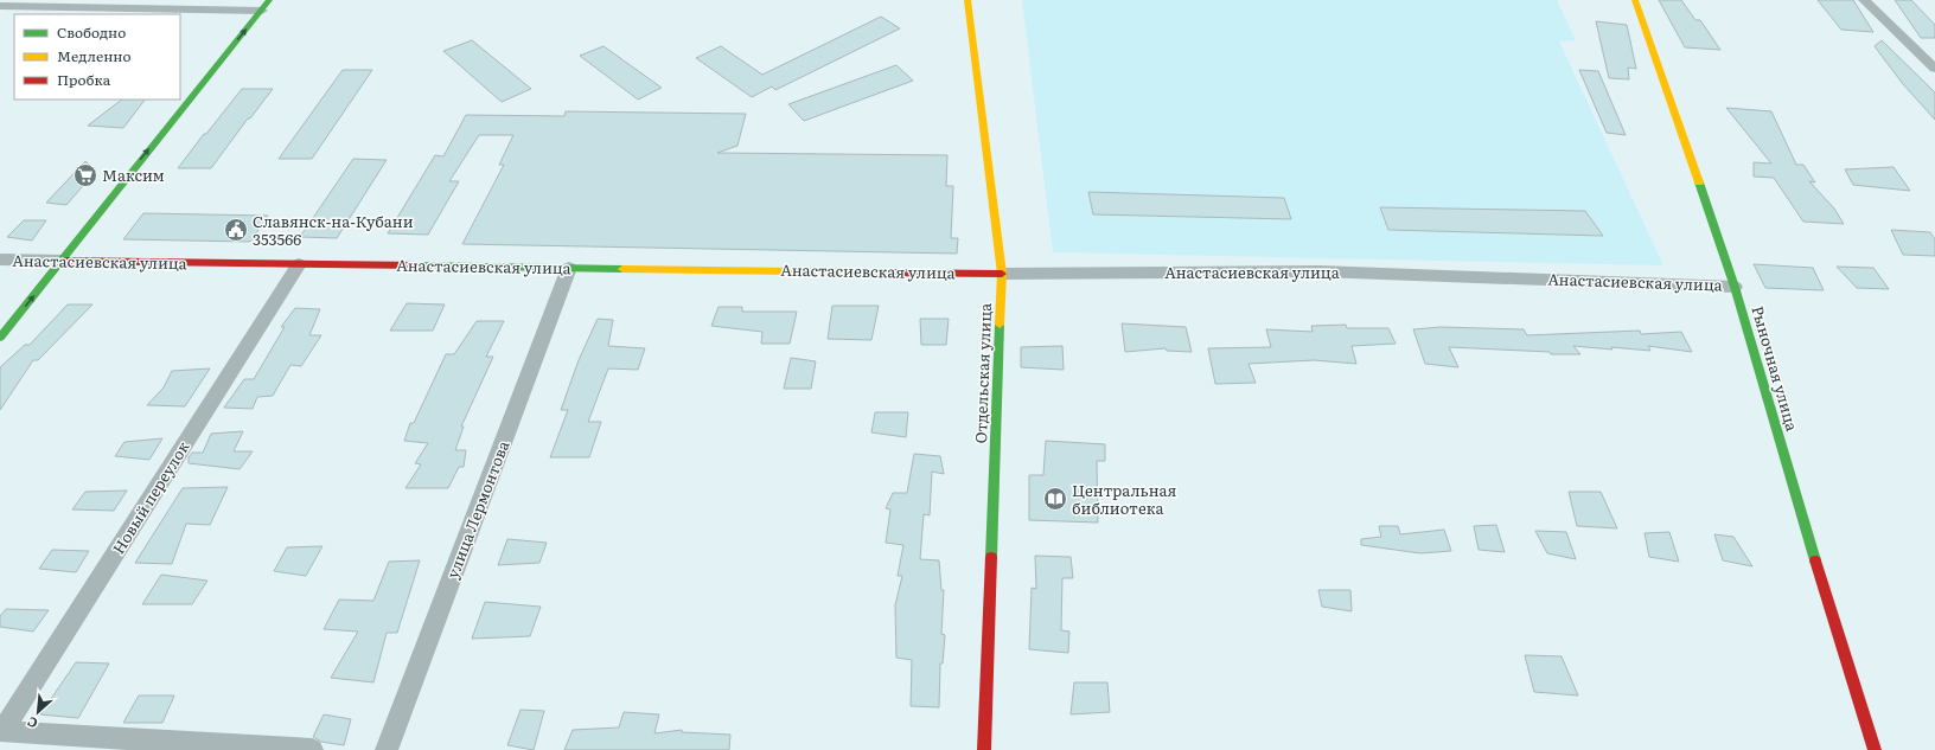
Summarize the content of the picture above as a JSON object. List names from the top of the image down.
{
  "streets": {
    "street": [
      "Анастасиевская улица",
      "Рыночная улица",
      "Отдельская улица",
      "Новый переулок",
      "улица Лермонтова"
    ]
  },
  "crossings": [
    ["Анастасиевская улица", "Рыночная улица"],
    ["Анастасиевская улица", "Отдельская улица"],
    ["Анастасиевская улица", "Новый переулок"],
    ["Анастасиевская улица", "улица Лермонтова"]
  ],
  "places": {
    "supermarket": ["Максим"],
    "public building": ["Славянск-на-Кубани 353566"],
    "library": ["Центральная библиотека"]
  },
  "legend": ["Свободно", "Медленно", "Пробка"],
  "north": "bottom left"
}
